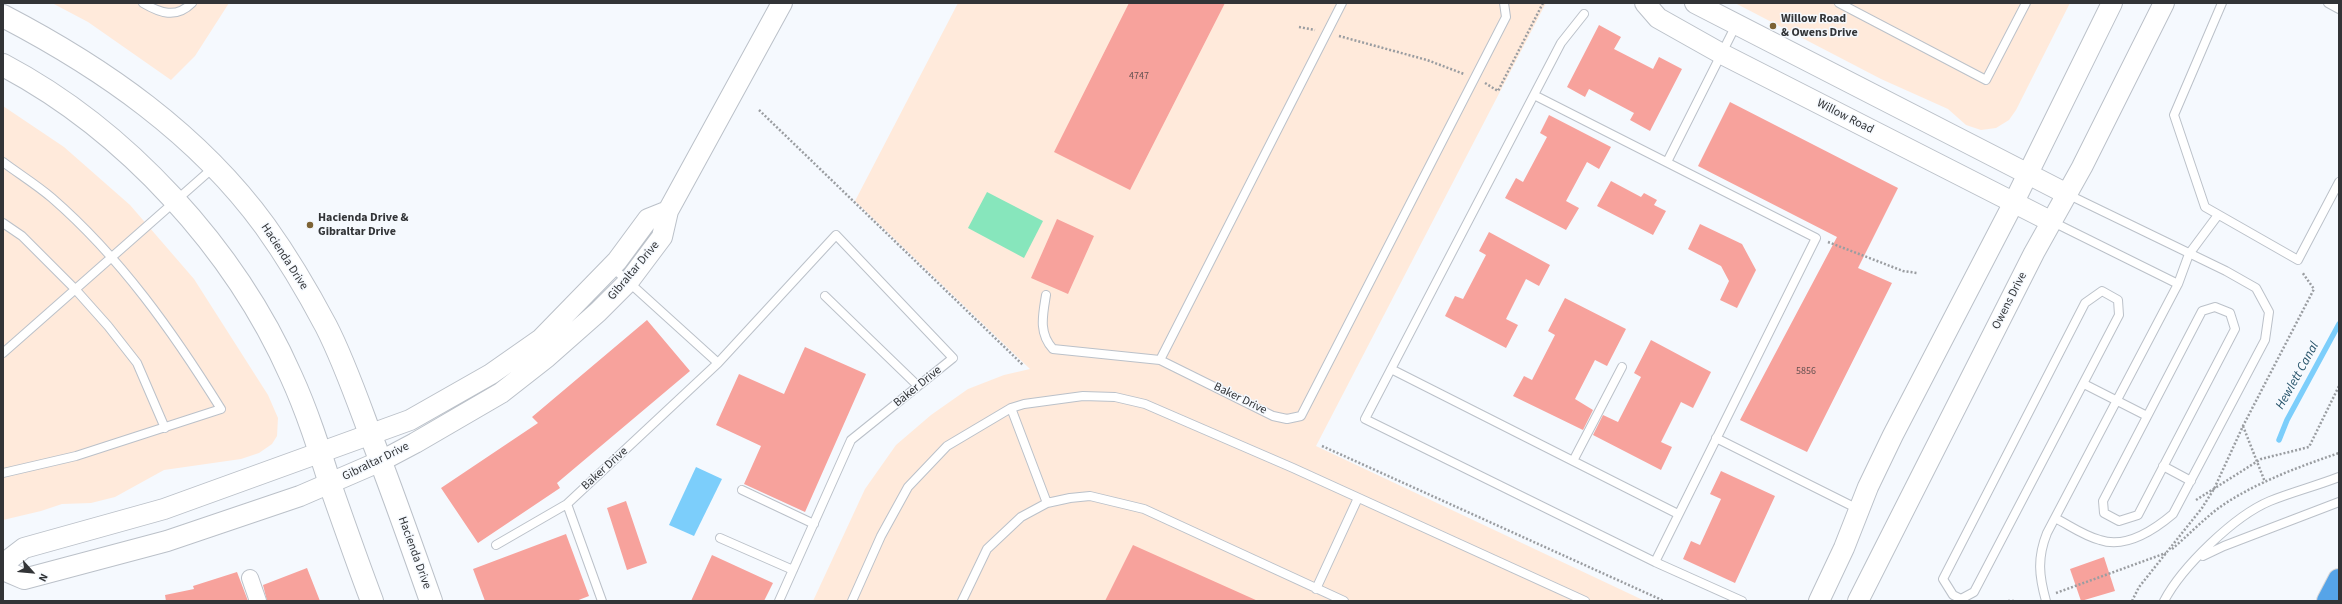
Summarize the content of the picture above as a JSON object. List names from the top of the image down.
{
  "streets": {
    "main road": ["Hacienda Drive"],
    "street": ["Willow Road", "Gibraltar Drive", "Owens Drive"],
    "lane": ["Baker Drive"]
  },
  "crossings": [
    ["Willow Road", "Owens Drive"],
    ["Hacienda Drive", "Gibraltar Drive"]
  ],
  "water": ["Hewlett Canal"],
  "places": ["Willow Road & Owens Drive", "Hacienda Drive & Gibraltar Drive"],
  "house_numbers": ["4747", "5856"],
  "north": "bottom right"
}
